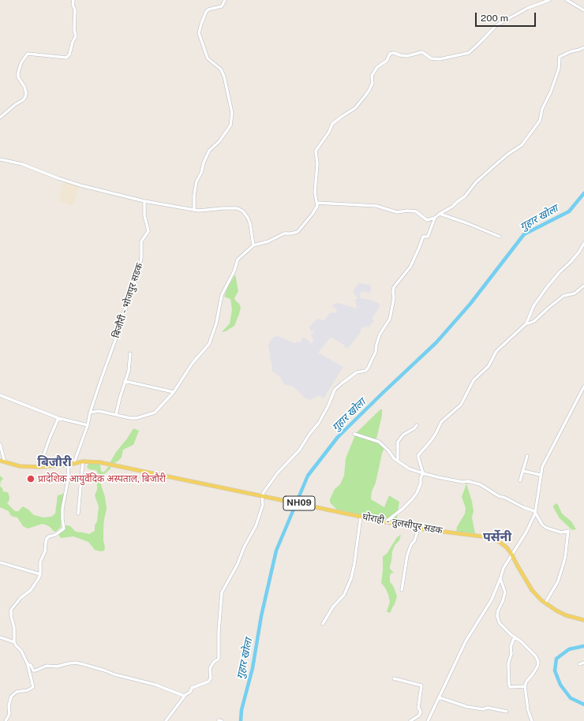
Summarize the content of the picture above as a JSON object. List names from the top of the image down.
{
  "streets": {
    "main road": ["NH09", "घोराही - तुलसीपुर सडक"],
    "street": ["बिजौरी - भोजपुर सडक"]
  },
  "crossings": [
    ["बिजौरी - भोजपुर सडक", "NH09"],
    ["NH09", "घोराही - तुलसीपुर सडक"]
  ],
  "districts": ["बिजौरी", "पर्सेनी"],
  "water": ["गुहार खोला"],
  "places": ["प्रादेशिक आयुर्वेदिक अस्पताल, बिजौरी"],
  "scale_bar": "200 m"
}
